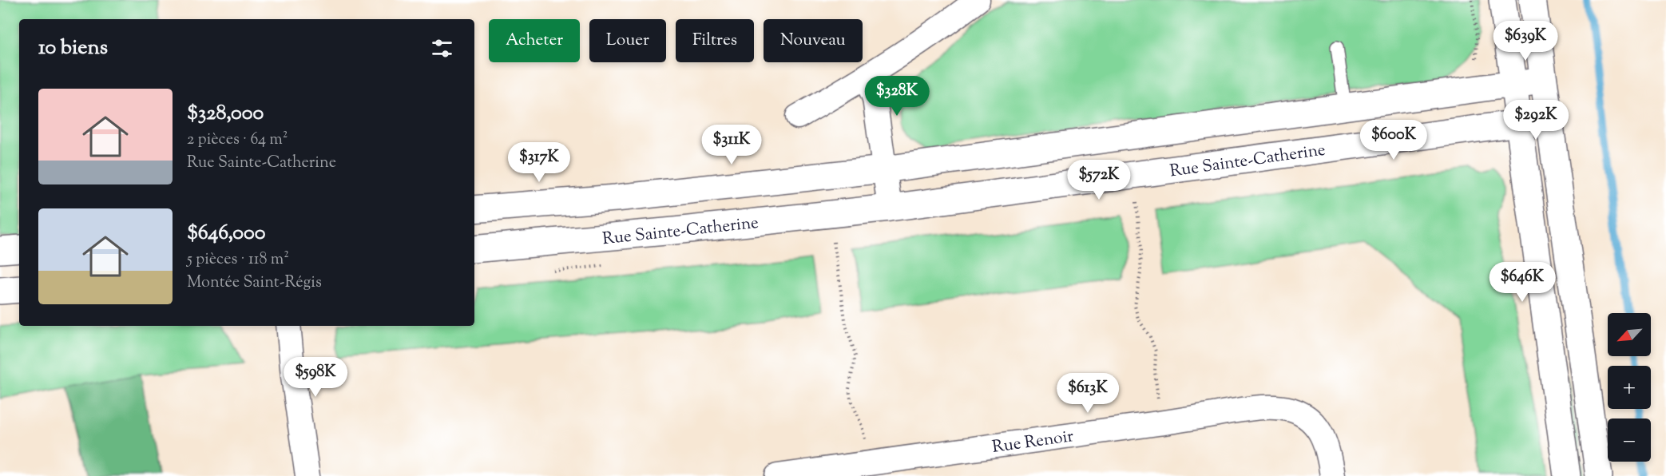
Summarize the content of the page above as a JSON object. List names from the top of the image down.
{
  "streets": {
    "street": ["Rue Sainte-Catherine", "Rue Renoir"]
  },
  "north": "bottom left",
  "page": {
    "chip": [
      "Acheter",
      "Louer",
      "Filtres",
      "Nouveau"
    ],
    "heading": "10 biens",
    "price": [
      "$639K",
      "$328K",
      "$292K",
      "$600K",
      "$311K",
      "$317K",
      "$572K",
      "$646K",
      "$598K",
      "$613K"
    ],
    "list": [
      {
        "name": "$328,000",
        "note": "2 pièces · 64 m² · Rue Sainte-Catherine"
      },
      {
        "name": "$646,000",
        "note": "5 pièces · 118 m² · Montée Saint-Régis"
      }
    ],
    "map_buttons": ["+", "−"]
  }
}
